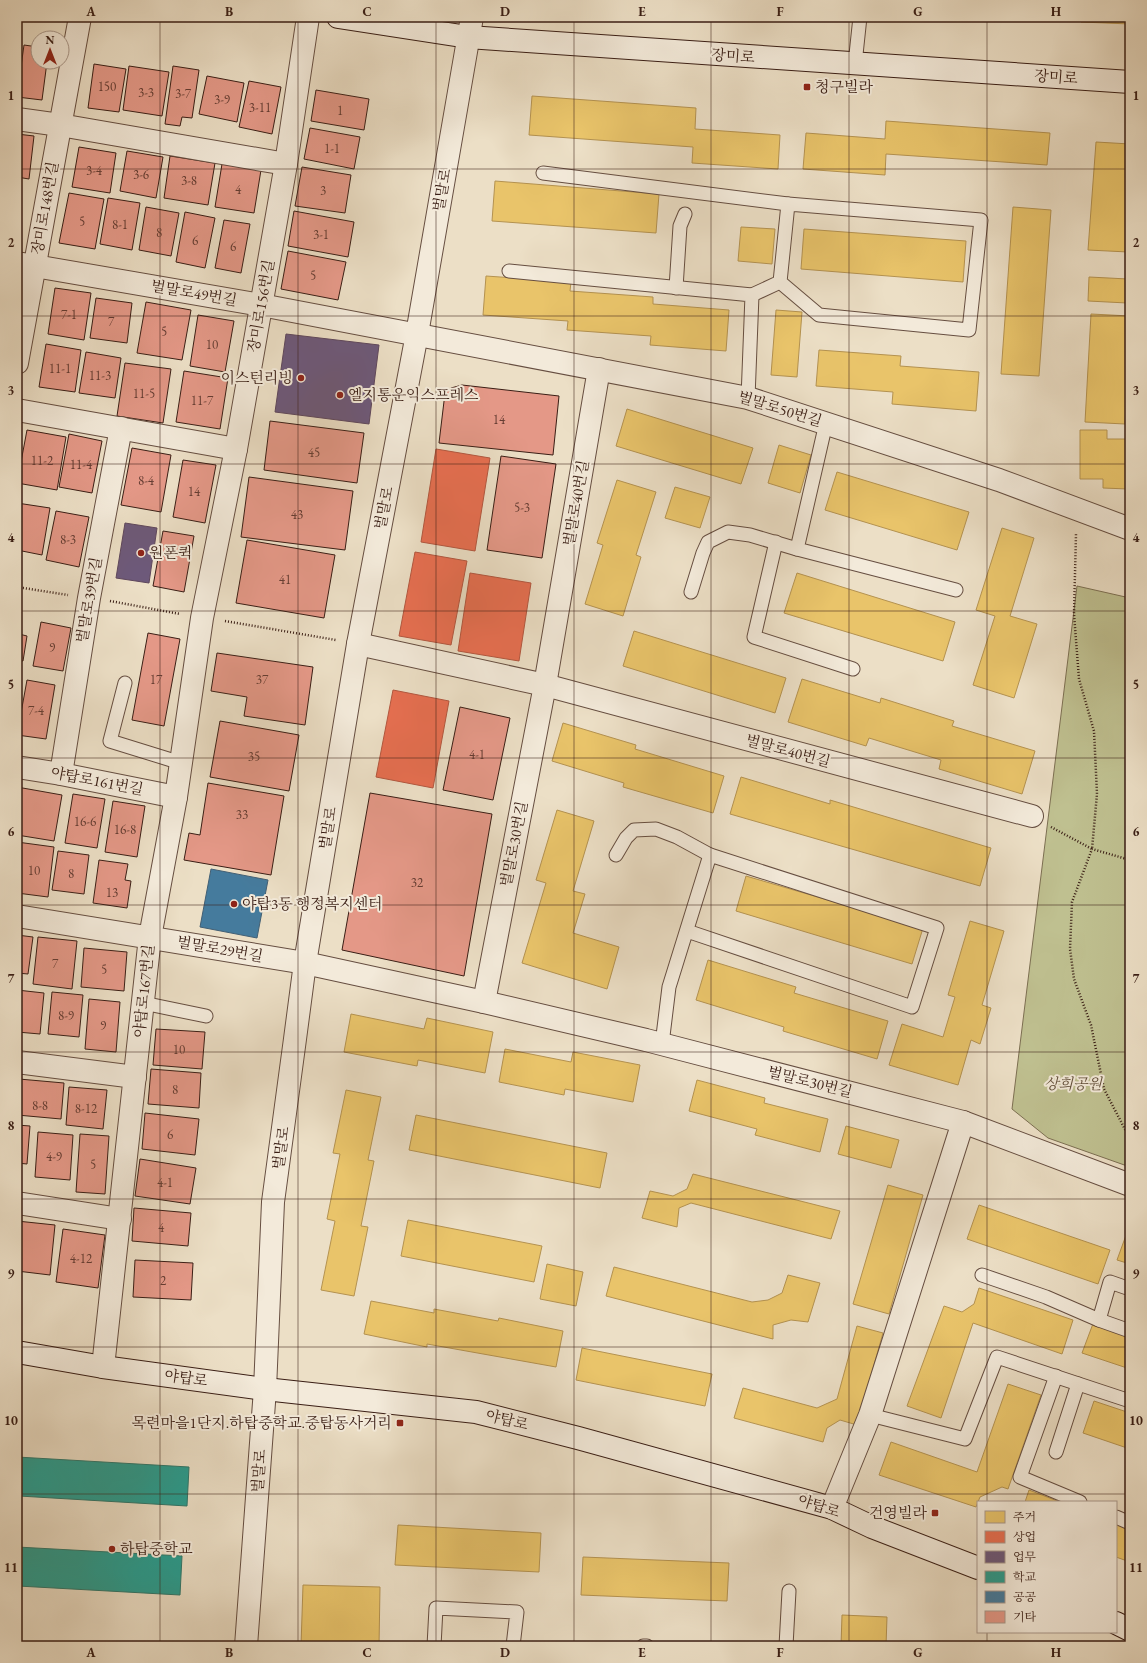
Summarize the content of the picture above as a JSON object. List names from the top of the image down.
{
  "streets": {
    "street": [
      "장미로",
      "벌말로",
      "장미로148번길",
      "벌말로49번길",
      "장미로156번길",
      "벌말로50번길",
      "벌말로40번길",
      "벌말로39번길",
      "야탑로161번길",
      "벌말로30번길",
      "벌말로29번길",
      "야탑로167번길",
      "야탑로"
    ]
  },
  "crossings": [
    ["장미로", "벌말로"],
    ["벌말로", "벌말로49번길"],
    ["벌말로", "벌말로50번길"],
    ["벌말로", "벌말로40번길"],
    ["벌말로", "벌말로30번길"],
    ["벌말로", "벌말로29번길"],
    ["벌말로", "야탑로"],
    ["장미로148번길", "벌말로49번길"],
    ["벌말로49번길", "장미로156번길"],
    ["벌말로49번길", "벌말로50번길"],
    ["장미로156번길", "야탑로167번길"],
    ["벌말로50번길", "벌말로40번길"],
    ["벌말로40번길", "벌말로30번길"],
    ["벌말로39번길", "야탑로161번길"],
    ["야탑로161번길", "야탑로167번길"],
    ["벌말로30번길", "벌말로29번길"],
    ["벌말로29번길", "야탑로167번길"],
    ["야탑로167번길", "야탑로"]
  ],
  "parks": ["상희공원"],
  "places": {
    "transit": ["청구빌라", "목련마을1단지.하탑중학교.중탑동사거리", "건영빌라"],
    "other": [
      "이스턴리빙",
      "엘지통운익스프레스",
      "원폰퀵",
      "야탑3동 행정복지센터",
      "하탑중학교"
    ]
  },
  "house_numbers": [
    "150",
    "3-3",
    "3-7",
    "3-9",
    "3-11",
    "1",
    "1-1",
    "3-4",
    "3-6",
    "3-8",
    "4",
    "3",
    "5",
    "8-1",
    "8",
    "3-1",
    "6",
    "6",
    "5",
    "7-1",
    "7",
    "5",
    "10",
    "11-1",
    "11-3",
    "11-5",
    "11-7",
    "14",
    "45",
    "11-2",
    "11-4",
    "8-4",
    "14",
    "5-3",
    "43",
    "8-3",
    "41",
    "9",
    "17",
    "37",
    "7-4",
    "4-1",
    "35",
    "33",
    "16-6",
    "16-8",
    "10",
    "8",
    "32",
    "13",
    "7",
    "5",
    "8-9",
    "9",
    "10",
    "8",
    "8-8",
    "8-12",
    "6",
    "4-9",
    "5",
    "4-1",
    "4",
    "4-12",
    "2"
  ],
  "legend": [
    "주거",
    "상업",
    "업무",
    "학교",
    "공공",
    "기타"
  ],
  "north": "top",
  "grid": {
    "columns": [
      "A",
      "B",
      "C",
      "D",
      "E",
      "F",
      "G",
      "H"
    ],
    "rows": [
      "1",
      "2",
      "3",
      "4",
      "5",
      "6",
      "7",
      "8",
      "9",
      "10",
      "11"
    ]
  }
}
